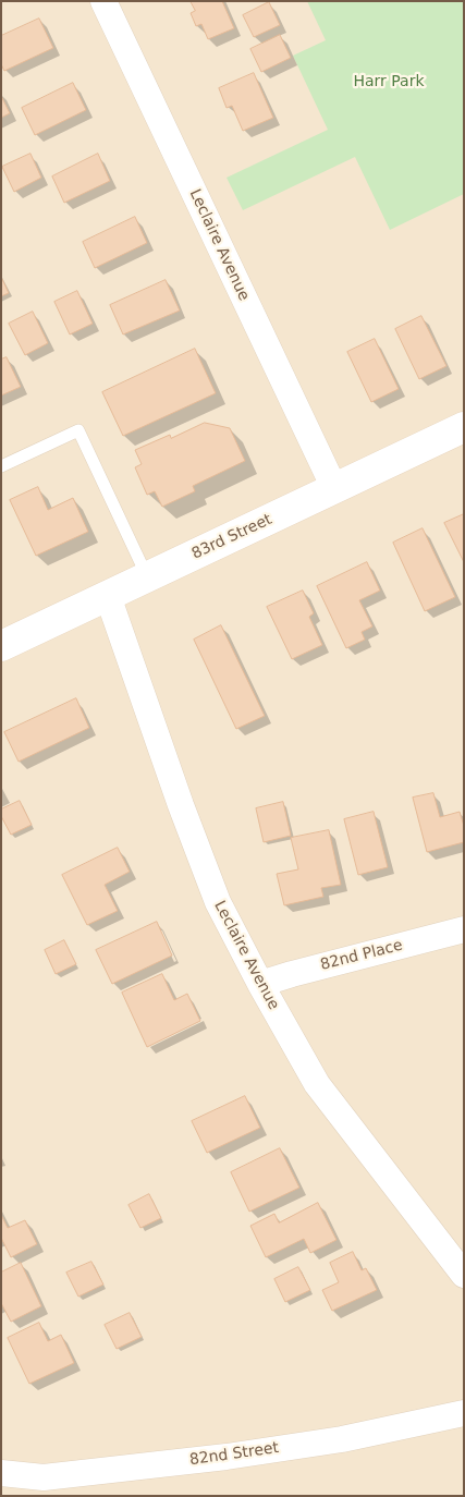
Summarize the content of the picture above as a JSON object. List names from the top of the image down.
{
  "streets": {
    "street": [
      "Leclaire Avenue",
      "83rd Street",
      "82nd Place",
      "82nd Street"
    ]
  },
  "crossings": [
    ["Leclaire Avenue", "83rd Street"],
    ["Leclaire Avenue", "82nd Place"]
  ],
  "parks": ["Harr Park"]
}
